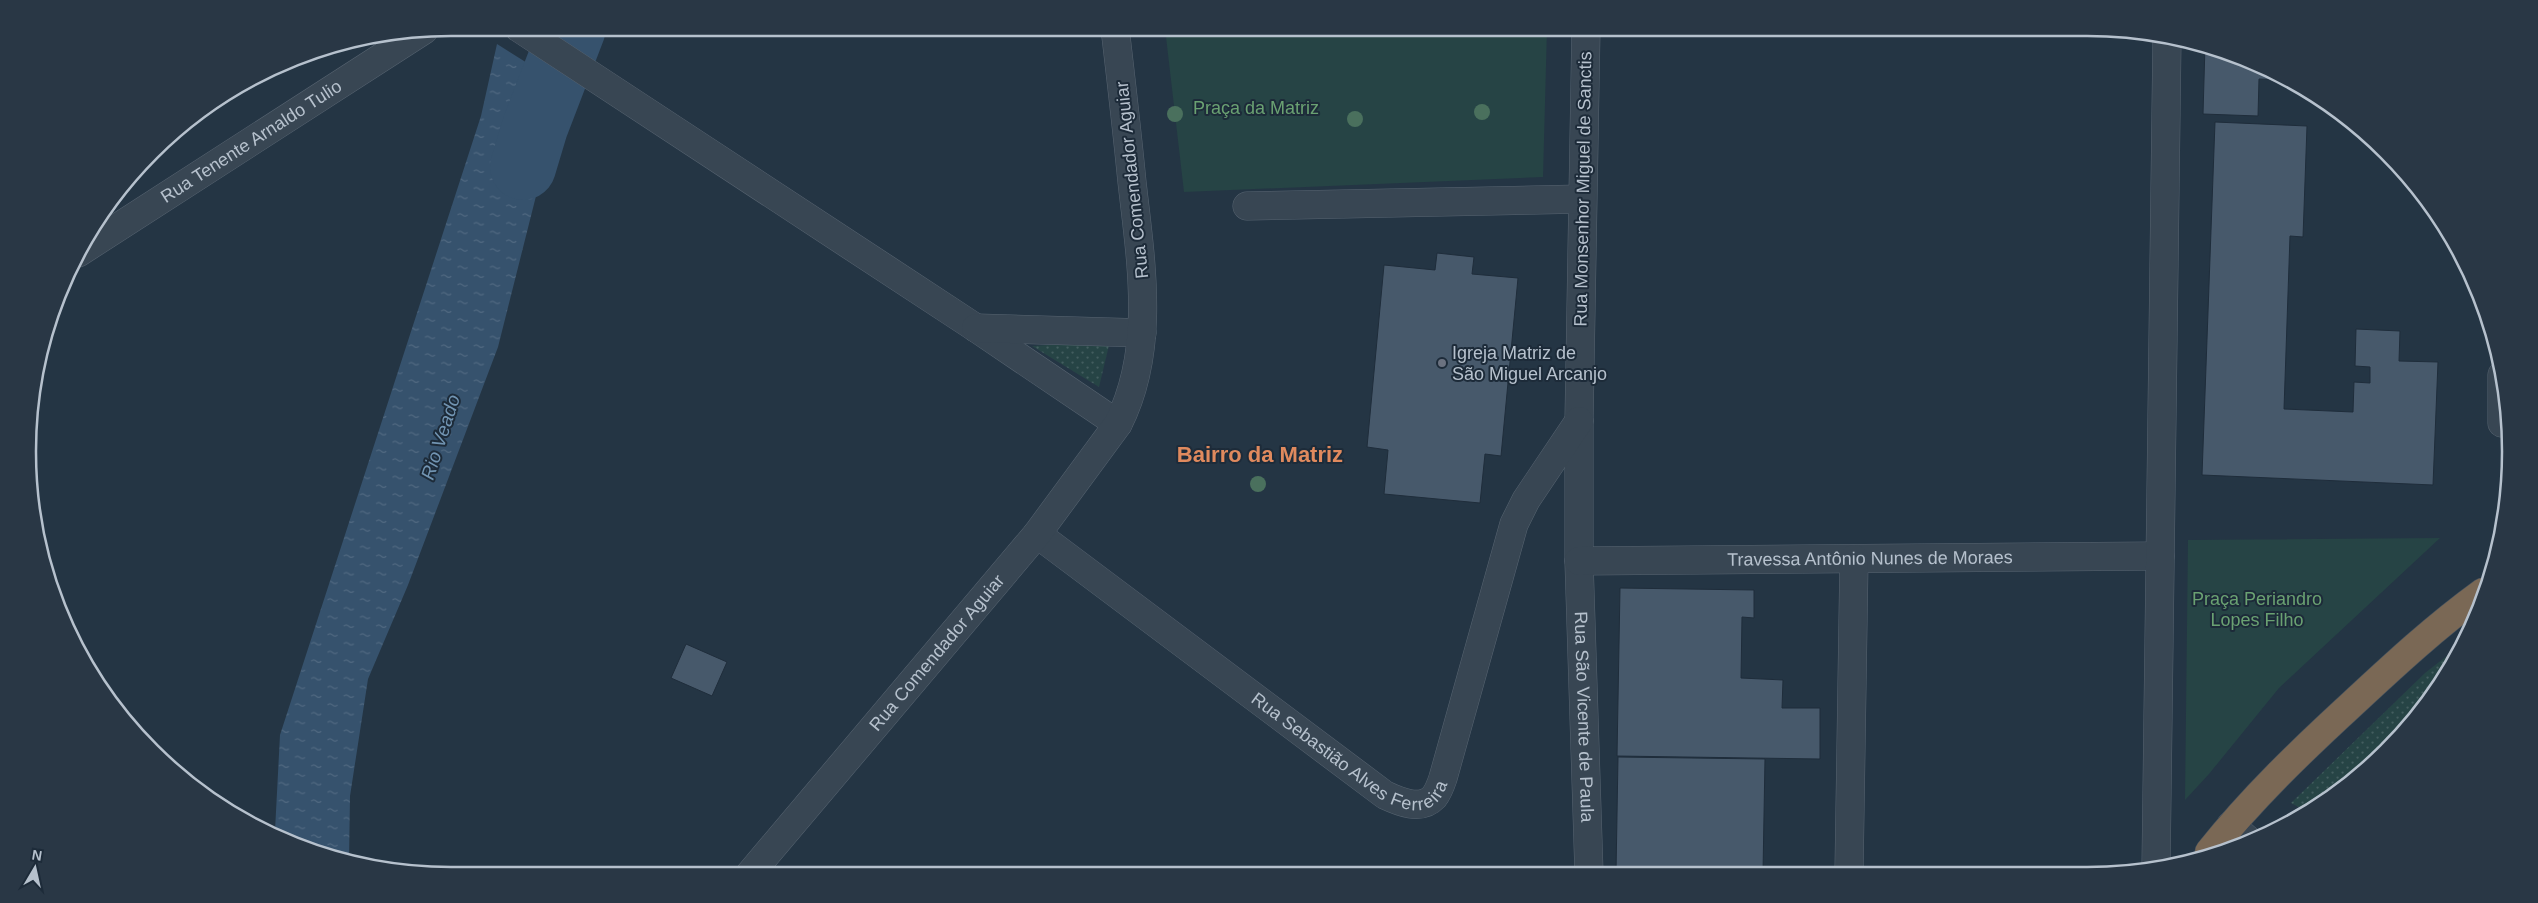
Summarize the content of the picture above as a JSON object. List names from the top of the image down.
{
  "streets": {
    "street": [
      "Rua Tenente Arnaldo Tulio",
      "Rua Comendador Aguiar",
      "Rua Monsenhor Miguel de Sanctis",
      "Travessa Antônio Nunes de Moraes",
      "Rua São Vicente de Paula",
      "Rua Sebastião Alves Ferreira"
    ]
  },
  "crossings": [
    ["Rua Comendador Aguiar", "Rua Sebastião Alves Ferreira"],
    ["Rua Monsenhor Miguel de Sanctis", "Travessa Antônio Nunes de Moraes"],
    ["Rua Monsenhor Miguel de Sanctis", "Rua São Vicente de Paula"],
    ["Rua Monsenhor Miguel de Sanctis", "Rua Sebastião Alves Ferreira"],
    ["Travessa Antônio Nunes de Moraes", "Rua São Vicente de Paula"]
  ],
  "districts": ["Bairro da Matriz"],
  "water": ["Rio Veado"],
  "parks": ["Praça da Matriz", "Praça Periandro Lopes Filho"],
  "places": ["Igreja Matriz de São Miguel Arcanjo"],
  "north": "top"
}
